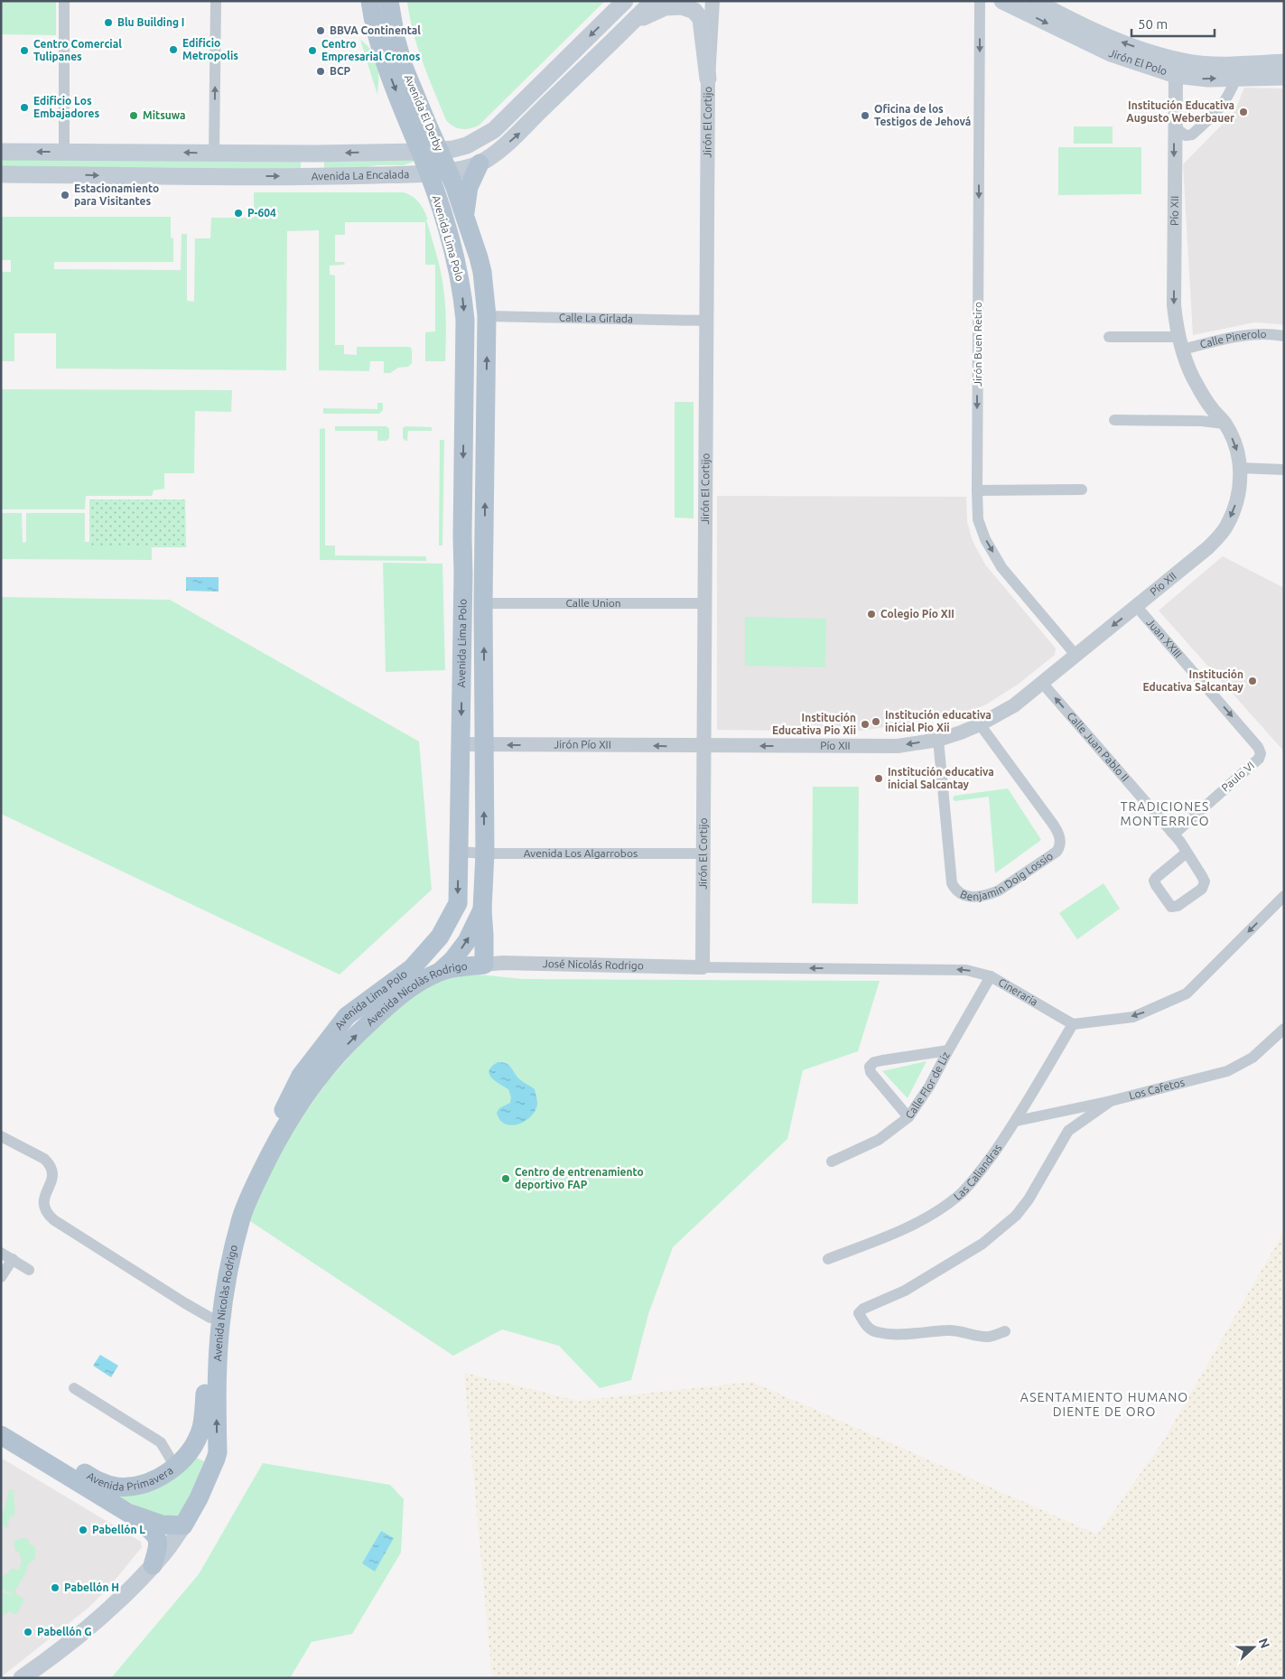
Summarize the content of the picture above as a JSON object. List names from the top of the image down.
{
  "streets": {
    "main road": [
      "Jirón El Polo",
      "Avenida El Derby",
      "Avenida La Encalada",
      "Avenida Lima Polo",
      "Avenida Nicolàs Rodrigo",
      "Avenida Primavera"
    ],
    "street": [
      "Jirón El Cortijo",
      "Pío XII",
      "Calle La Girlada",
      "Calle Pinerolo",
      "Jirón Buen Retiro",
      "Calle Union",
      "Juan XXIII",
      "Jirón Pío XII",
      "Calle Juan Pablo II",
      "Paulo VI",
      "Avenida Los Algarrobos",
      "Benjamin Doig Lossio",
      "José Nicolás Rodrigo",
      "Cineraria",
      "Calle Flor de Liz",
      "Los Cafetos",
      "Las Caliandras"
    ]
  },
  "crossings": [
    ["Jirón El Polo", "Pío XII"],
    ["Avenida El Derby", "Avenida La Encalada"],
    ["Avenida El Derby", "Avenida Lima Polo"],
    ["Jirón El Cortijo", "Pío XII"],
    ["Jirón El Cortijo", "Calle La Girlada"],
    ["Jirón El Cortijo", "Calle Union"],
    ["Jirón El Cortijo", "Jirón Pío XII"],
    ["Jirón El Cortijo", "Avenida Los Algarrobos"],
    ["Jirón El Cortijo", "José Nicolás Rodrigo"],
    ["Jirón El Cortijo", "Cineraria"],
    ["Avenida La Encalada", "Avenida Lima Polo"],
    ["Pío XII", "Calle Pinerolo"],
    ["Pío XII", "Jirón Buen Retiro"],
    ["Pío XII", "Juan XXIII"],
    ["Pío XII", "Jirón Pío XII"],
    ["Pío XII", "Calle Juan Pablo II"],
    ["Pío XII", "Benjamin Doig Lossio"],
    ["Avenida Lima Polo", "Calle La Girlada"],
    ["Avenida Lima Polo", "Calle Union"],
    ["Avenida Lima Polo", "Jirón Pío XII"],
    ["Avenida Lima Polo", "Avenida Los Algarrobos"],
    ["Avenida Lima Polo", "José Nicolás Rodrigo"],
    ["Avenida Lima Polo", "Avenida Nicolàs Rodrigo"],
    ["Juan XXIII", "Paulo VI"],
    ["Calle Juan Pablo II", "Paulo VI"],
    ["José Nicolás Rodrigo", "Cineraria"],
    ["José Nicolás Rodrigo", "Avenida Nicolàs Rodrigo"],
    ["Cineraria", "Calle Flor de Liz"],
    ["Cineraria", "Las Caliandras"],
    ["Avenida Nicolàs Rodrigo", "Avenida Primavera"],
    ["Los Cafetos", "Las Caliandras"]
  ],
  "one_way": [
    "Jirón Buen Retiro",
    "Juan XXIII",
    "Jirón Pío XII",
    "Calle Juan Pablo II",
    "Cineraria"
  ],
  "districts": ["TRADICIONES MONTERRICO", "ASENTAMIENTO HUMANO DIENTE DE ORO"],
  "places": [
    "Blu Building I",
    "BBVA Continental",
    "Edificio Metropolis",
    "Centro Comercial Tulipanes",
    "Centro Empresarial Cronos",
    "BCP",
    "Edificio Los Embajadores",
    "Institución Educativa Augusto Weberbauer",
    "Mitsuwa",
    "Oficina de los Testigos de Jehová",
    "Estacionamiento para Visitantes",
    "P-604",
    "Colegio Pío XII",
    "Institución Educativa Salcantay",
    "Institución educativa inicial Pio Xii",
    "Institución Educativa Pio Xii",
    "Institución educativa inicial Salcantay",
    "Centro de entrenamiento deportivo FAP",
    "Pabellón L",
    "Pabellón H",
    "Pabellón G"
  ],
  "scale_bar": "50 m",
  "north": "right"
}
